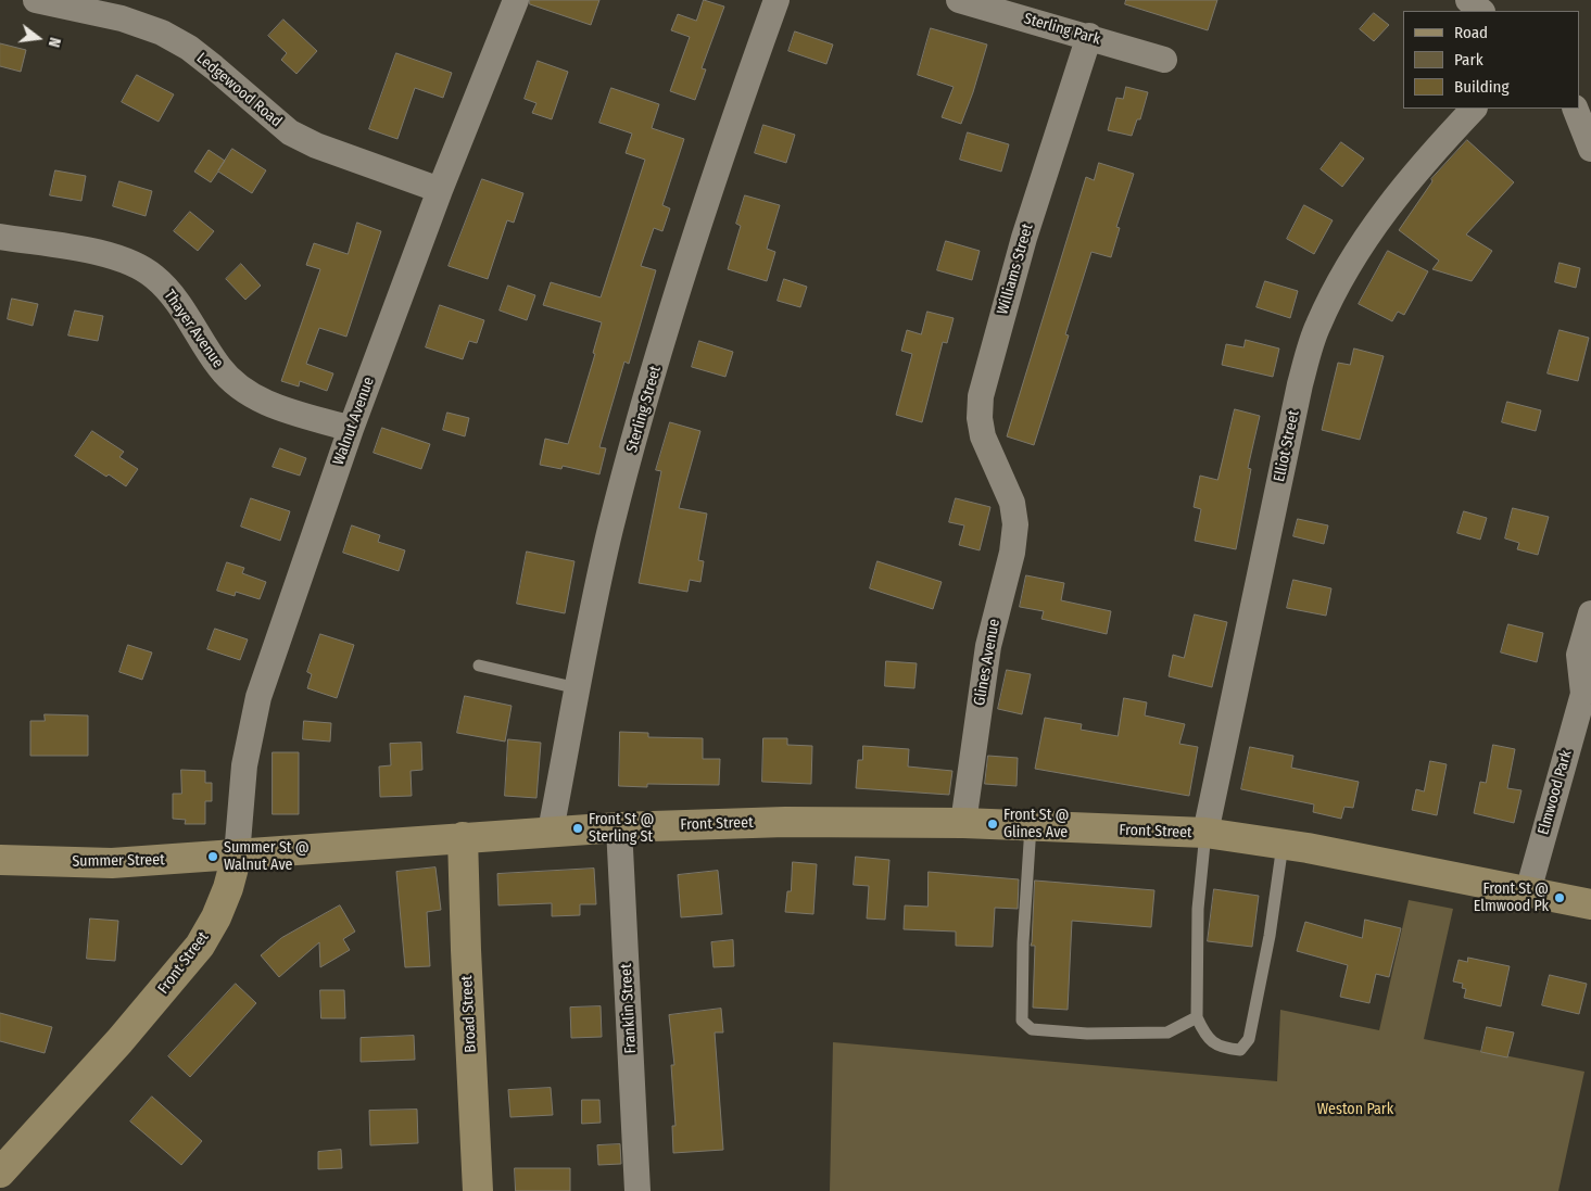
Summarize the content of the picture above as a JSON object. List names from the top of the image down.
{
  "streets": {
    "street": [
      "Sterling Park",
      "Ledgewood Road",
      "Williams Street",
      "Thayer Avenue",
      "Sterling Street",
      "Walnut Avenue",
      "Elliot Street",
      "Glines Avenue",
      "Elmwood Park",
      "Front Street",
      "Summer Street",
      "Franklin Street",
      "Broad Street"
    ]
  },
  "crossings": [
    ["Sterling Park", "Williams Street"],
    ["Ledgewood Road", "Walnut Avenue"],
    ["Williams Street", "Glines Avenue"],
    ["Thayer Avenue", "Walnut Avenue"],
    ["Sterling Street", "Front Street"],
    ["Walnut Avenue", "Front Street"],
    ["Walnut Avenue", "Summer Street"],
    ["Elliot Street", "Front Street"],
    ["Glines Avenue", "Front Street"],
    ["Elmwood Park", "Front Street"],
    ["Front Street", "Summer Street"],
    ["Front Street", "Franklin Street"],
    ["Front Street", "Broad Street"]
  ],
  "parks": ["Weston Park"],
  "places": [
    "Front St @ Glines Ave",
    "Front St @ Sterling St",
    "Summer St @ Walnut Ave",
    "Front St @ Elmwood Pk"
  ],
  "legend": ["Road", "Park", "Building"],
  "north": "right"
}
